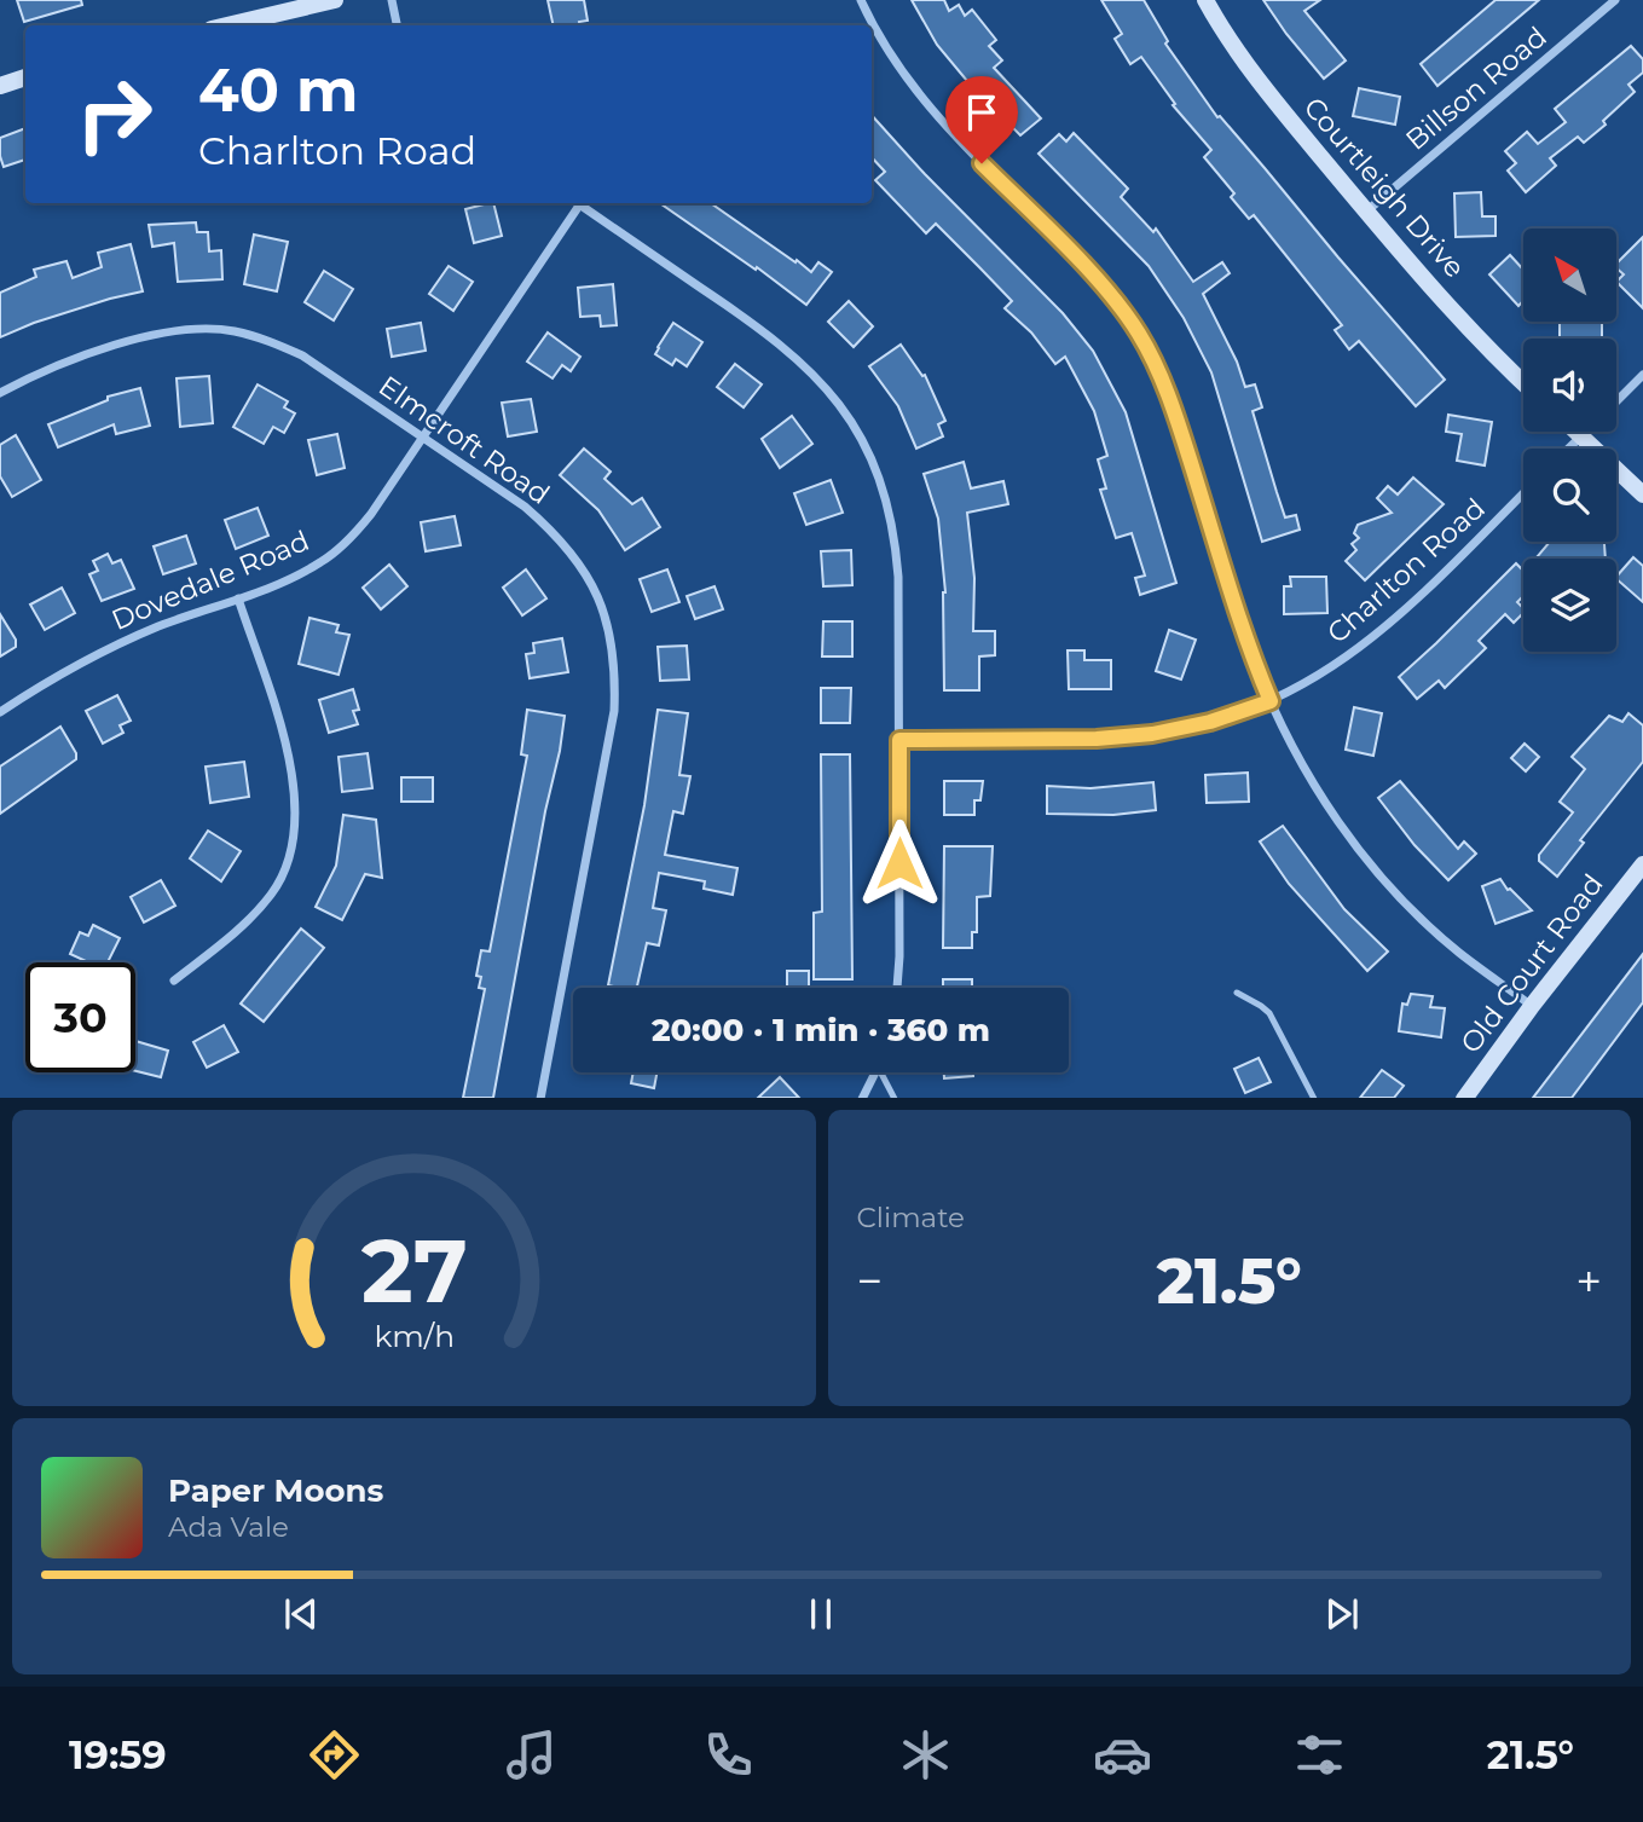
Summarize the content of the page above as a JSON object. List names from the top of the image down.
{
  "streets": {
    "street": [
      "Billson Road",
      "Courtleigh Drive",
      "Elmcroft Road",
      "Charlton Road",
      "Dovedale Road",
      "Old Court Road"
    ]
  },
  "crossings": [
    ["Billson Road", "Courtleigh Drive"],
    ["Elmcroft Road", "Dovedale Road"]
  ],
  "north": "top left",
  "page": {
    "turn": ["40 m", "Charlton Road"],
    "limit": "30",
    "trip": "20:00 · 1 min · 360 m",
    "tile": "Climate",
    "heat": ["−", "21.5°", "+"],
    "song": ["Paper Moons", "Ada Vale"],
    "tabs": ["19:59", "21.5°"],
    "gauge": ["27", "km/h"]
  }
}
